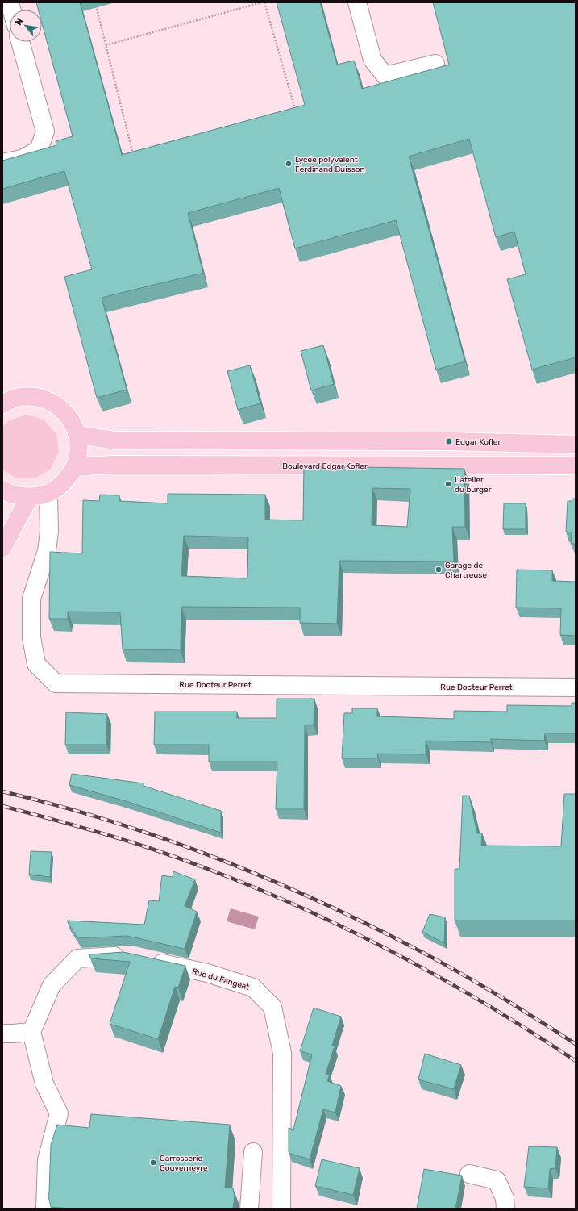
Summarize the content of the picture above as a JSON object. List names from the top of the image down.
{
  "streets": {
    "main road": ["Boulevard Edgar Kofler"],
    "street": ["Rue Docteur Perret", "Rue du Fangeat"]
  },
  "places": {
    "other": [
      "Lycée polyvalent Ferdinand Buisson",
      "L'atelier du burger",
      "Garage de Chartreuse",
      "Carrosserie Gouverneyre"
    ],
    "transit": ["Edgar Kofler"]
  },
  "north": "top left"
}
